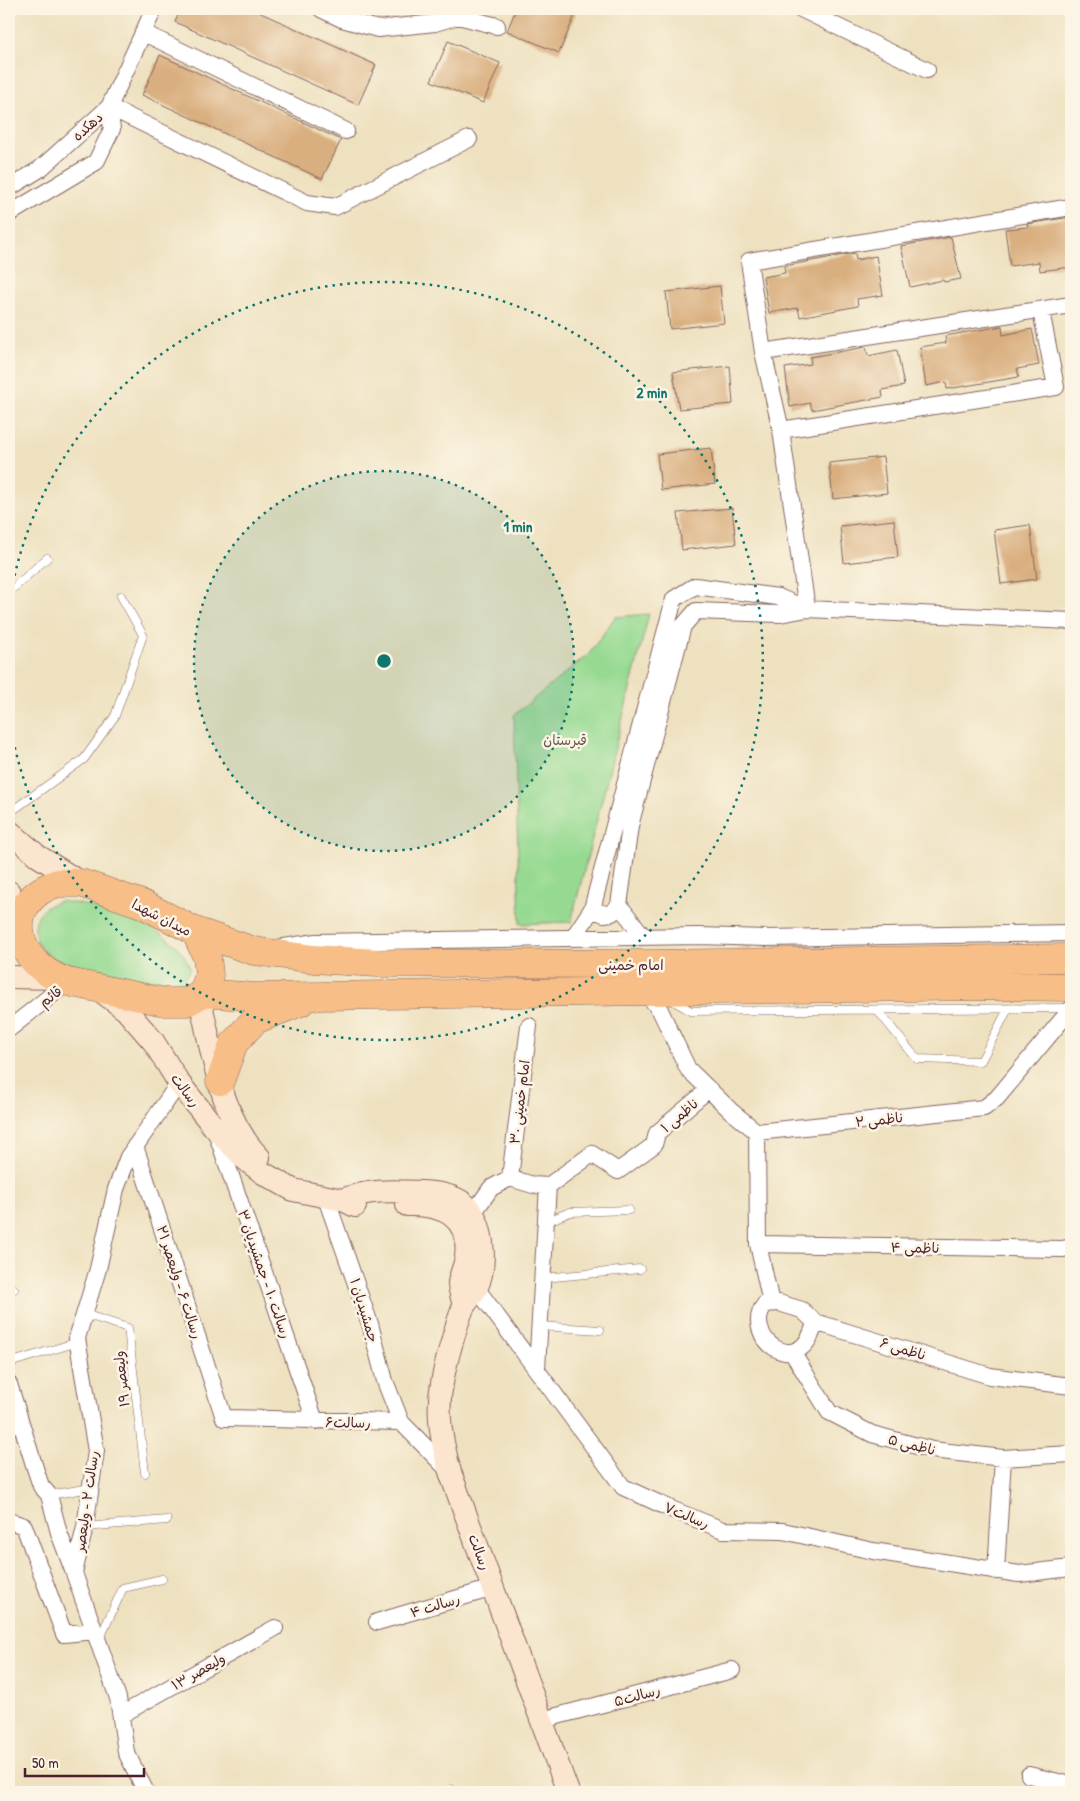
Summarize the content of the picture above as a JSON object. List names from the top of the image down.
{
  "streets": {
    "highway": ["میدان شهدا", "امام خمینی"],
    "street": [
      "دهکده",
      "قائم",
      "رسالت",
      "امام خمینی ۳۰",
      "ناظمی ۱",
      "ناظمی ۲",
      "ناظمی ۴",
      "رسالت ۱۰ - جمشیدیان ۳",
      "رسالت ۶ - ولیعصر ۲۱",
      "جمشیدیان ۱",
      "ناظمی ۶",
      "رسالت۶",
      "ناظمی ۵",
      "رسالت ۲ - ولیعصر",
      "رسالت۷",
      "رسالت ۴",
      "ولیعصر ۱۳",
      "رسالت۵"
    ],
    "lane": ["ولیعصر ۱۹"]
  },
  "crossings": [
    ["میدان شهدا", "امام خمینی"],
    ["میدان شهدا", "قائم"],
    ["میدان شهدا", "رسالت"],
    ["امام خمینی", "رسالت"],
    ["رسالت", "رسالت ۱۰ - جمشیدیان ۳"],
    ["رسالت", "جمشیدیان ۱"],
    ["رسالت", "رسالت ۲ - ولیعصر"],
    ["رسالت", "رسالت۷"],
    ["رسالت", "رسالت ۴"],
    ["رسالت", "رسالت۵"],
    ["رسالت ۱۰ - جمشیدیان ۳", "رسالت۶"],
    ["رسالت ۶ - ولیعصر ۲۱", "رسالت۶"],
    ["رسالت ۶ - ولیعصر ۲۱", "رسالت ۲ - ولیعصر"],
    ["جمشیدیان ۱", "رسالت۶"],
    ["ناظمی ۶", "ناظمی ۵"],
    ["ولیعصر ۱۹", "رسالت ۲ - ولیعصر"]
  ],
  "parks": ["قبرستان"],
  "scale_bar": "50 m",
  "rings": ["2 min", "1 min"]
}
